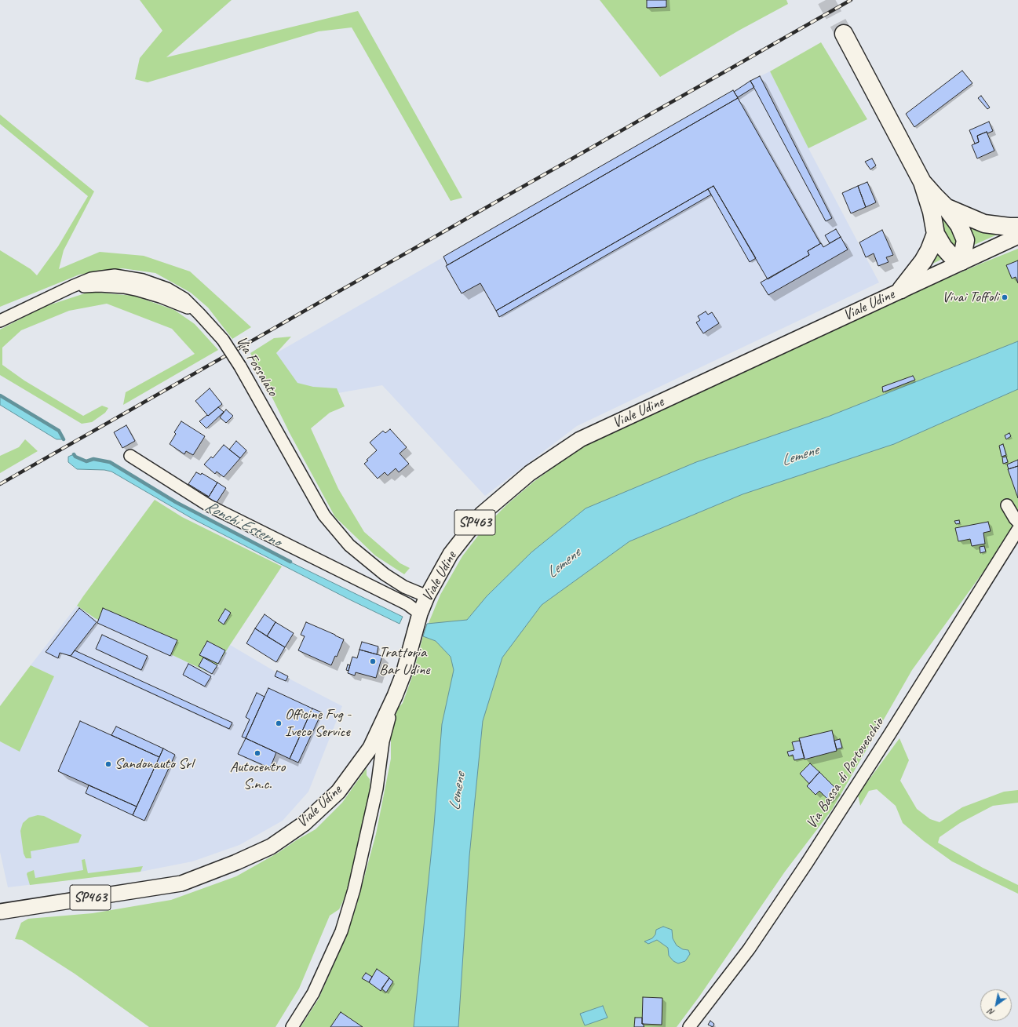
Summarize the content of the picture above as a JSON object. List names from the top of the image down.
{
  "streets": {
    "main road": ["Viale Udine", "SP463"],
    "street": ["Via Fossalato", "Via Bassa di Portovecchio"]
  },
  "crossings": [
    ["Viale Udine", "Via Fossalato"]
  ],
  "water": ["Lemene", "Ronchi Esterno"],
  "places": [
    "Vivai Toffoli",
    "Trattoria Bar Udine",
    "Officine Fvg - Iveco Service",
    "Autocentro S.n.c.",
    "Sandonauto Srl"
  ],
  "north": "bottom left"
}
